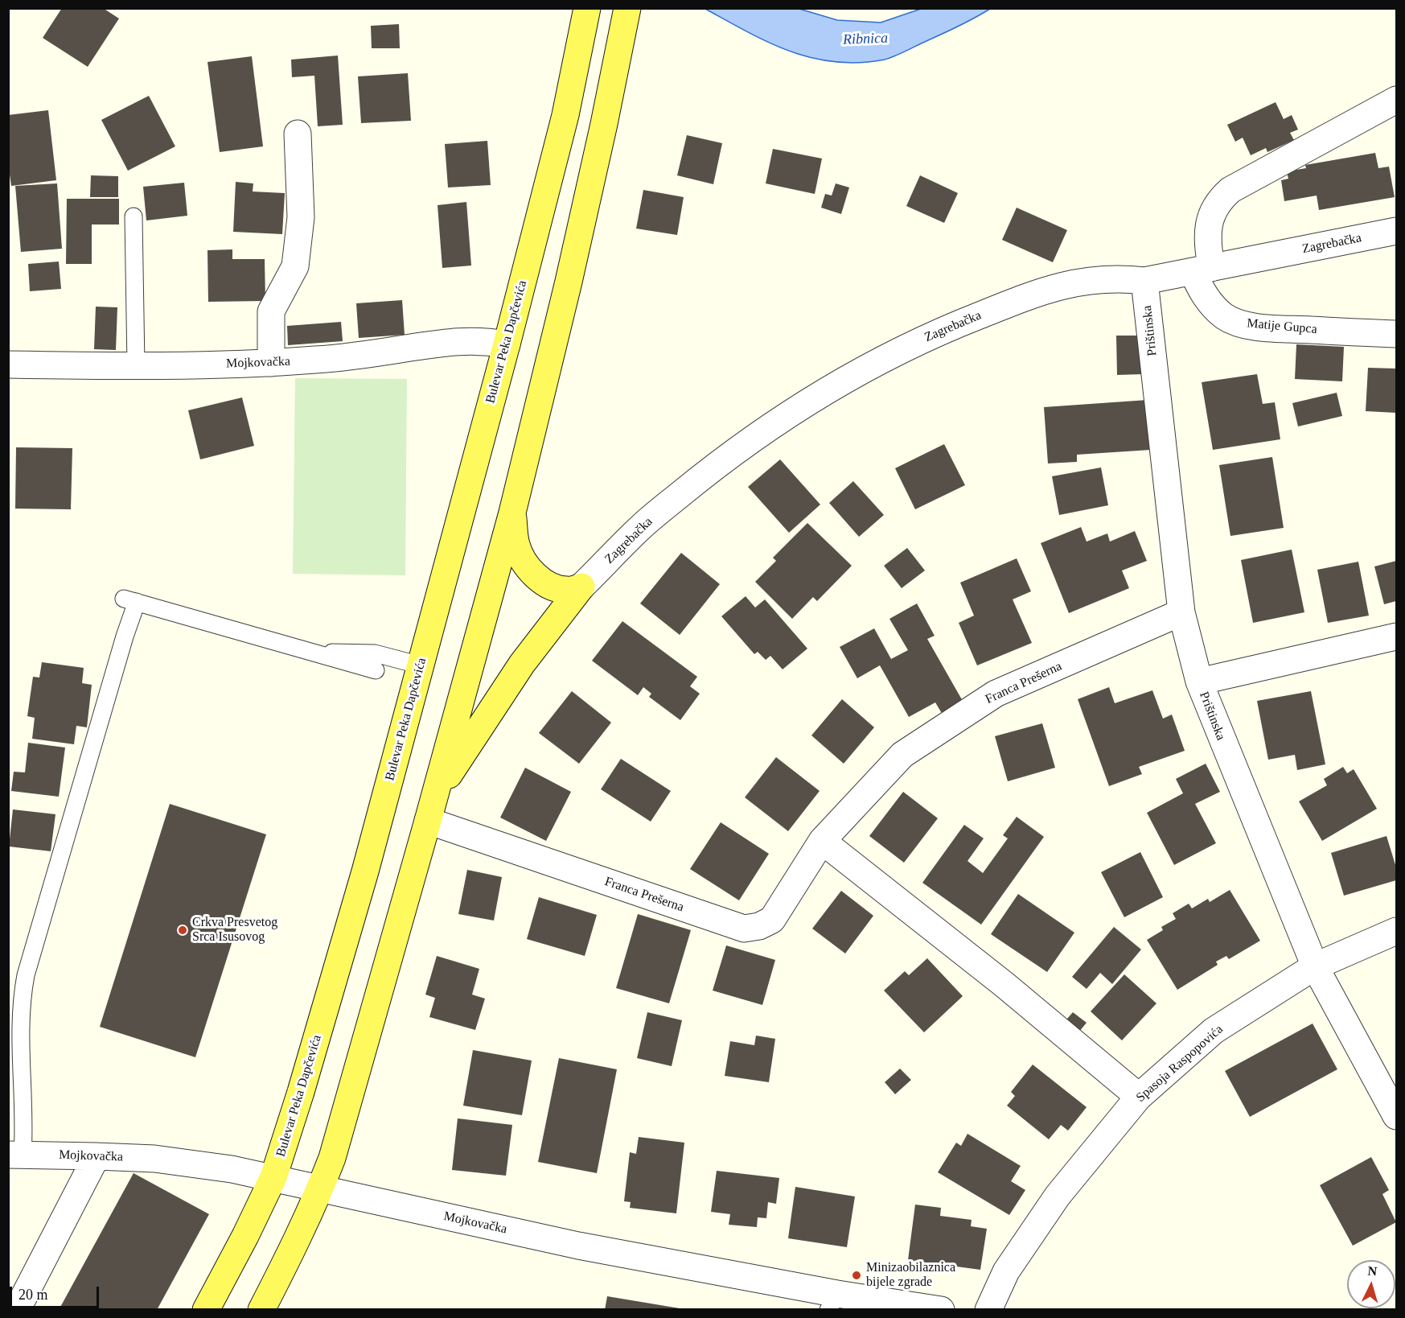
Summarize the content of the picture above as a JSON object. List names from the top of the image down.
{
  "streets": {
    "main road": ["Bulevar Peka Dapčevića"],
    "street": [
      "Zagrebačka",
      "Matije Gupca",
      "Prištinska",
      "Mojkovačka",
      "Franca Prešerna",
      "Spasoja Raspopovića"
    ]
  },
  "crossings": [
    ["Zagrebačka", "Matije Gupca"],
    ["Zagrebačka", "Prištinska"],
    ["Prištinska", "Franca Prešerna"],
    ["Prištinska", "Spasoja Raspopovića"],
    ["Bulevar Peka Dapčevića", "Mojkovačka"]
  ],
  "water": ["Ribnica"],
  "places": ["Crkva Presvetog Srca Isusovog", "Minizaobilaznica bijele zgrade"],
  "scale_bar": "20 m",
  "north": "top"
}
